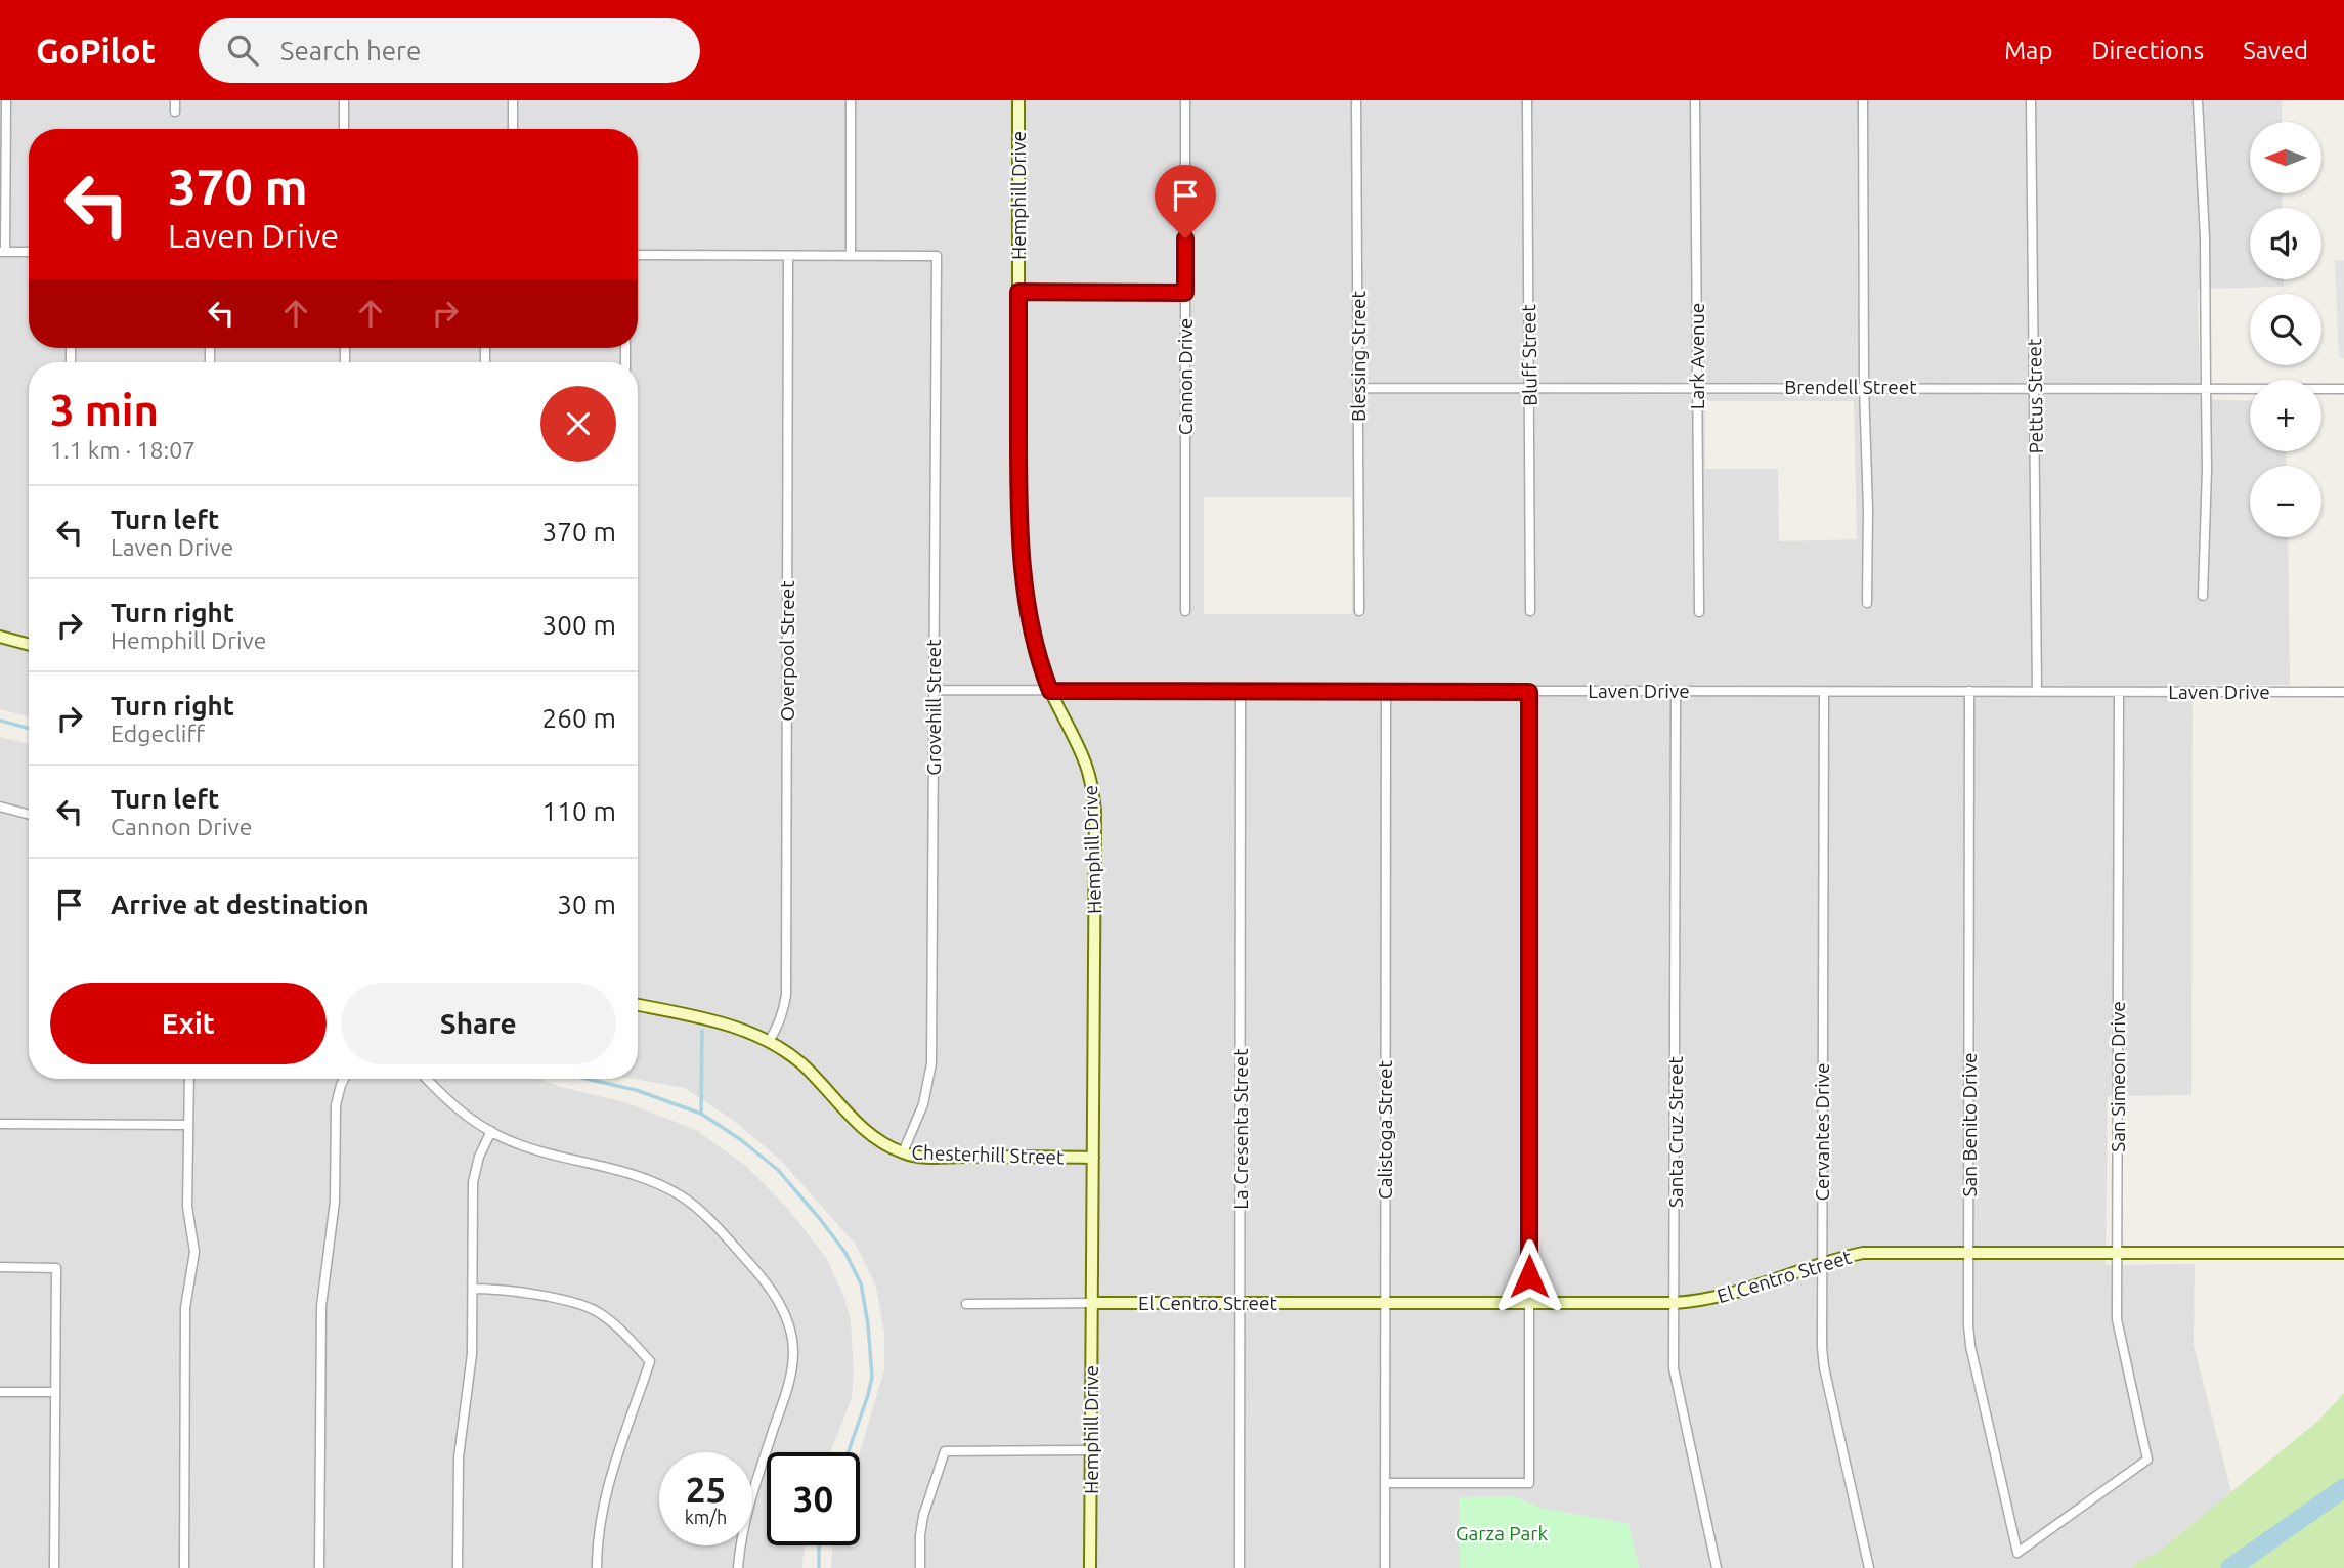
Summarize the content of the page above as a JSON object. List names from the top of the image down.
{
  "streets": {
    "street": [
      "Hemphill Drive",
      "Bluff Street",
      "Blessing Street",
      "Lark Avenue",
      "Cannon Drive",
      "Brendell Street",
      "Pettus Street",
      "Overpool Street",
      "Laven Drive",
      "Grovehill Street",
      "San Simeon Drive",
      "San Benito Drive",
      "La Cresenta Street",
      "Calistoga Street",
      "Santa Cruz Street",
      "Cervantes Drive",
      "Chesterhill Street",
      "El Centro Street"
    ]
  },
  "crossings": [
    ["Hemphill Drive", "Laven Drive"],
    ["Hemphill Drive", "Chesterhill Street"],
    ["Hemphill Drive", "El Centro Street"],
    ["Bluff Street", "Brendell Street"],
    ["Blessing Street", "Brendell Street"],
    ["Lark Avenue", "Brendell Street"],
    ["Brendell Street", "Pettus Street"],
    ["Pettus Street", "Laven Drive"],
    ["Overpool Street", "Chesterhill Street"],
    ["Laven Drive", "Grovehill Street"],
    ["Laven Drive", "San Simeon Drive"],
    ["Laven Drive", "San Benito Drive"],
    ["Laven Drive", "La Cresenta Street"],
    ["Laven Drive", "Calistoga Street"],
    ["Laven Drive", "Santa Cruz Street"],
    ["Laven Drive", "Cervantes Drive"],
    ["Grovehill Street", "Chesterhill Street"],
    ["San Simeon Drive", "San Benito Drive"],
    ["San Simeon Drive", "El Centro Street"],
    ["San Benito Drive", "El Centro Street"],
    ["La Cresenta Street", "El Centro Street"],
    ["Calistoga Street", "El Centro Street"],
    ["Santa Cruz Street", "El Centro Street"],
    ["Cervantes Drive", "El Centro Street"]
  ],
  "parks": ["Garza Park"],
  "north": "left",
  "page": {
    "header": "GoPilot",
    "search": "Search here",
    "nav": ["Map", "Directions", "Saved"],
    "map_buttons": ["+", "−"],
    "turn": ["370 m", "Laven Drive"],
    "heading": ["3 min", "1.1 km · 18:07"],
    "list": [
      {
        "name": "Turn left",
        "note": "Laven Drive",
        "value": "370 m"
      },
      {
        "name": "Turn right",
        "note": "Hemphill Drive",
        "value": "300 m"
      },
      {
        "name": "Turn right",
        "note": "Edgecliff",
        "value": "260 m"
      },
      {
        "name": "Turn left",
        "note": "Cannon Drive",
        "value": "110 m"
      },
      {
        "name": "Arrive at destination",
        "value": "30 m"
      }
    ],
    "buttons": ["Exit", "Share"],
    "speed": "25 km/h",
    "limit": "30"
  }
}
